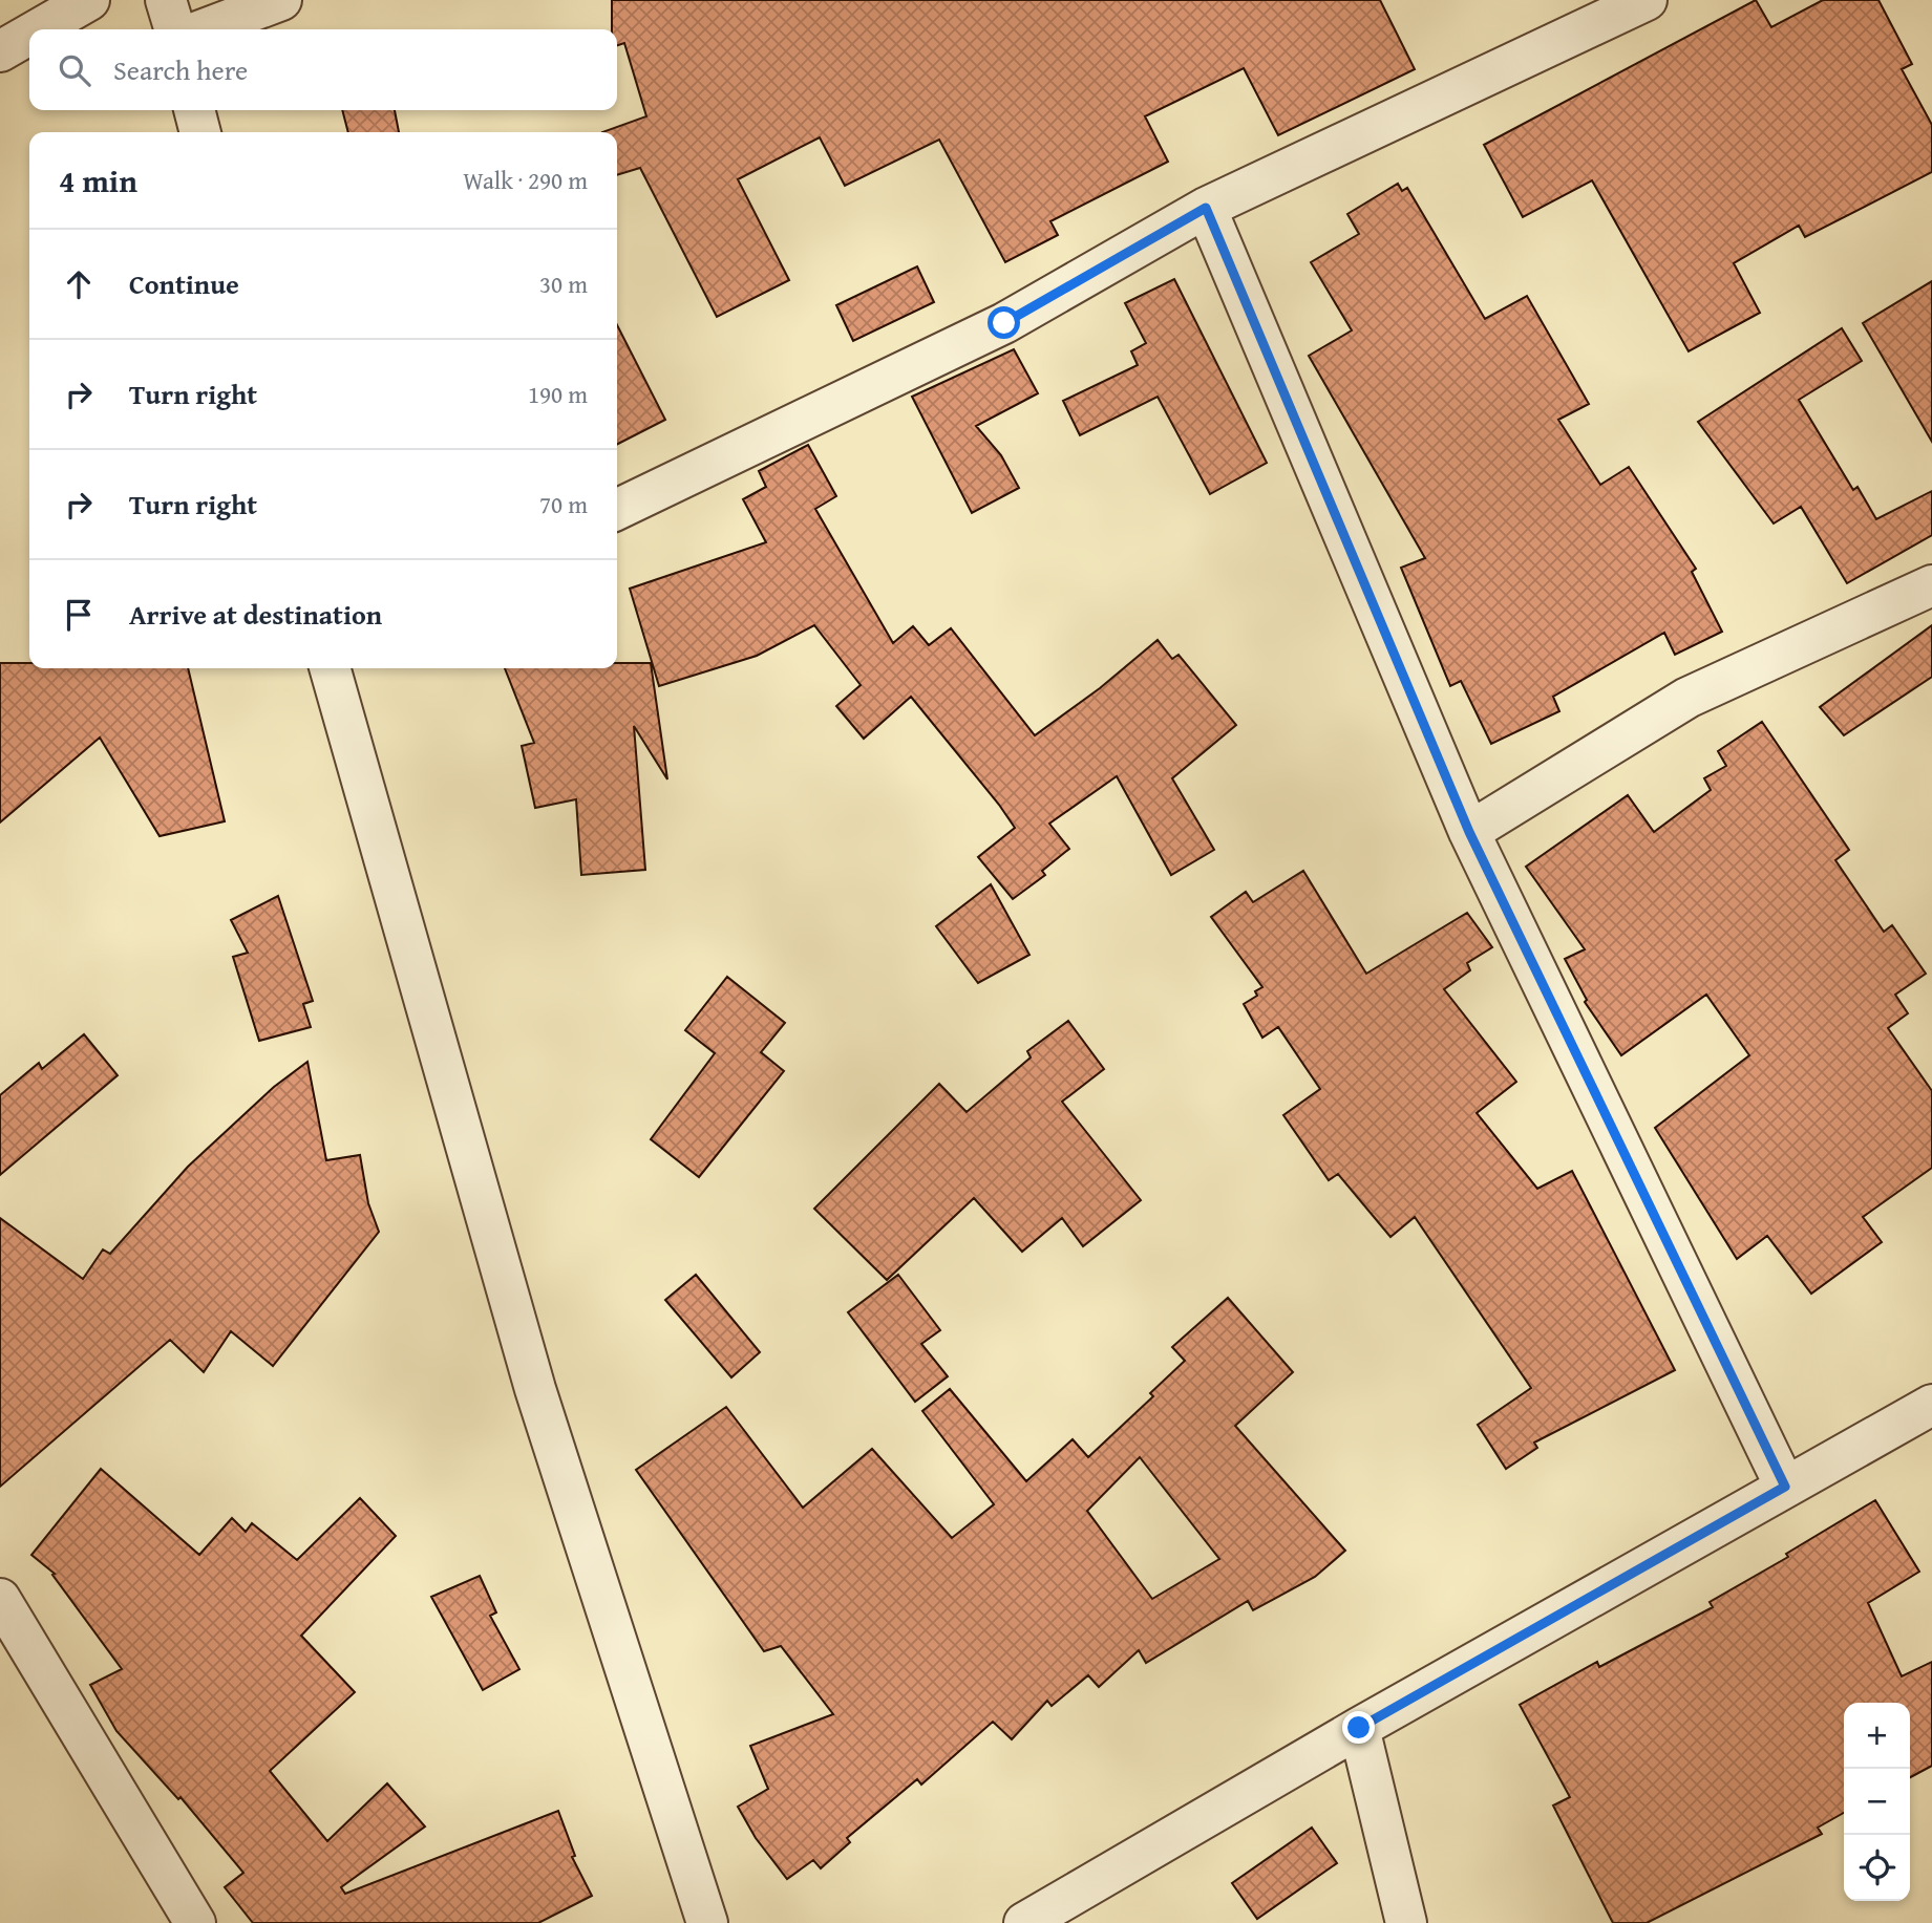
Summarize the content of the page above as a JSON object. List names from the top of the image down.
{
  "page": {
    "search": "Search here",
    "heading": ["4 min", "Walk · 290 m"],
    "list": [
      ["Continue", "30 m"],
      ["Turn right", "190 m"],
      ["Turn right", "70 m"],
      "Arrive at destination"
    ],
    "map_buttons": ["+", "−"]
  }
}
